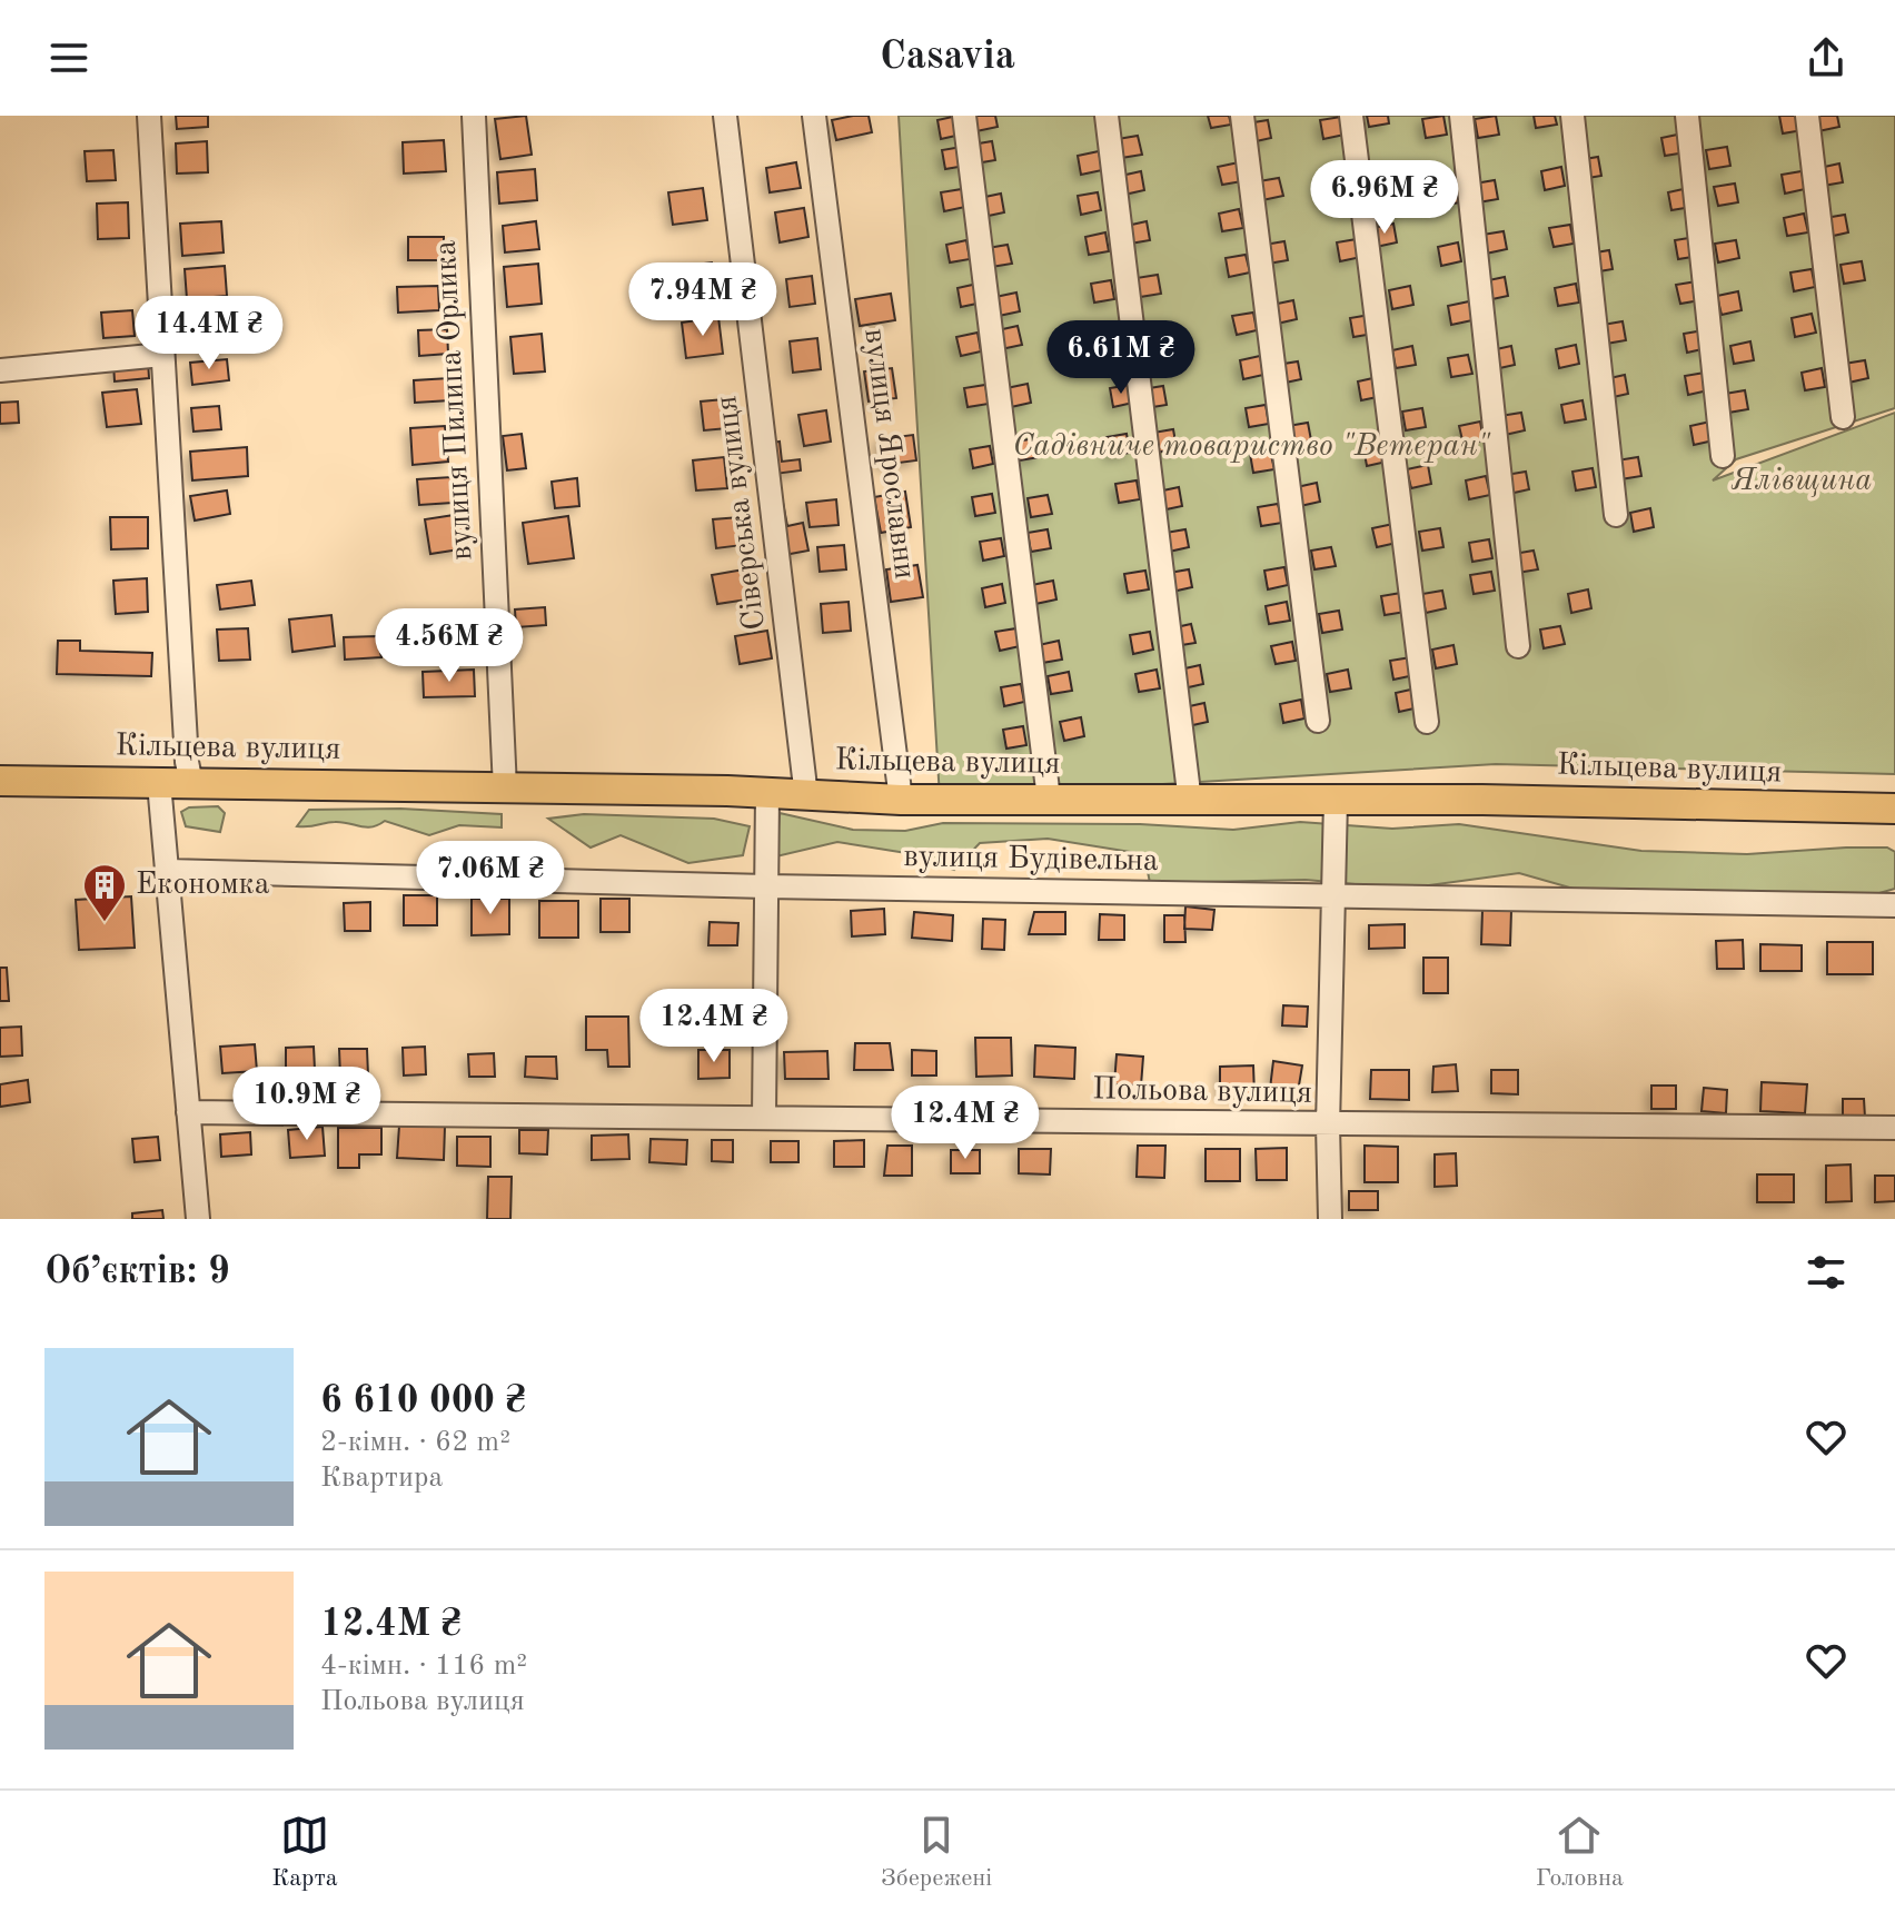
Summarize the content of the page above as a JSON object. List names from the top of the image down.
{
  "streets": {
    "main road": ["Кільцева вулиця"],
    "street": [
      "вулиця Пилипа Орлика",
      "вулиця Ярославни",
      "Сіверська вулиця",
      "вулиця Будівельна",
      "Польова вулиця"
    ]
  },
  "crossings": [
    ["вулиця Пилипа Орлика", "Кільцева вулиця"],
    ["вулиця Ярославни", "Кільцева вулиця"],
    ["Сіверська вулиця", "Кільцева вулиця"]
  ],
  "parks": ["Садівниче товариство \"Ветеран\"", "Ялівщина"],
  "places": {
    "building": ["Економка"]
  },
  "page": {
    "header": "Casavia",
    "price": [
      "6.96M ₴",
      "7.94M ₴",
      "14.4M ₴",
      "6.61M ₴",
      "4.56M ₴",
      "7.06M ₴",
      "12.4M ₴",
      "10.9M ₴",
      "12.4M ₴"
    ],
    "heading": "Об’єктів: 9",
    "list": [
      {
        "name": "6 610 000 ₴",
        "note": "2-кімн. · 62 m² · Квартира"
      },
      {
        "name": "12.4M ₴",
        "note": "4-кімн. · 116 m² · Польова вулиця"
      }
    ],
    "tabs": ["Карта", "Збережені", "Головна"]
  }
}
